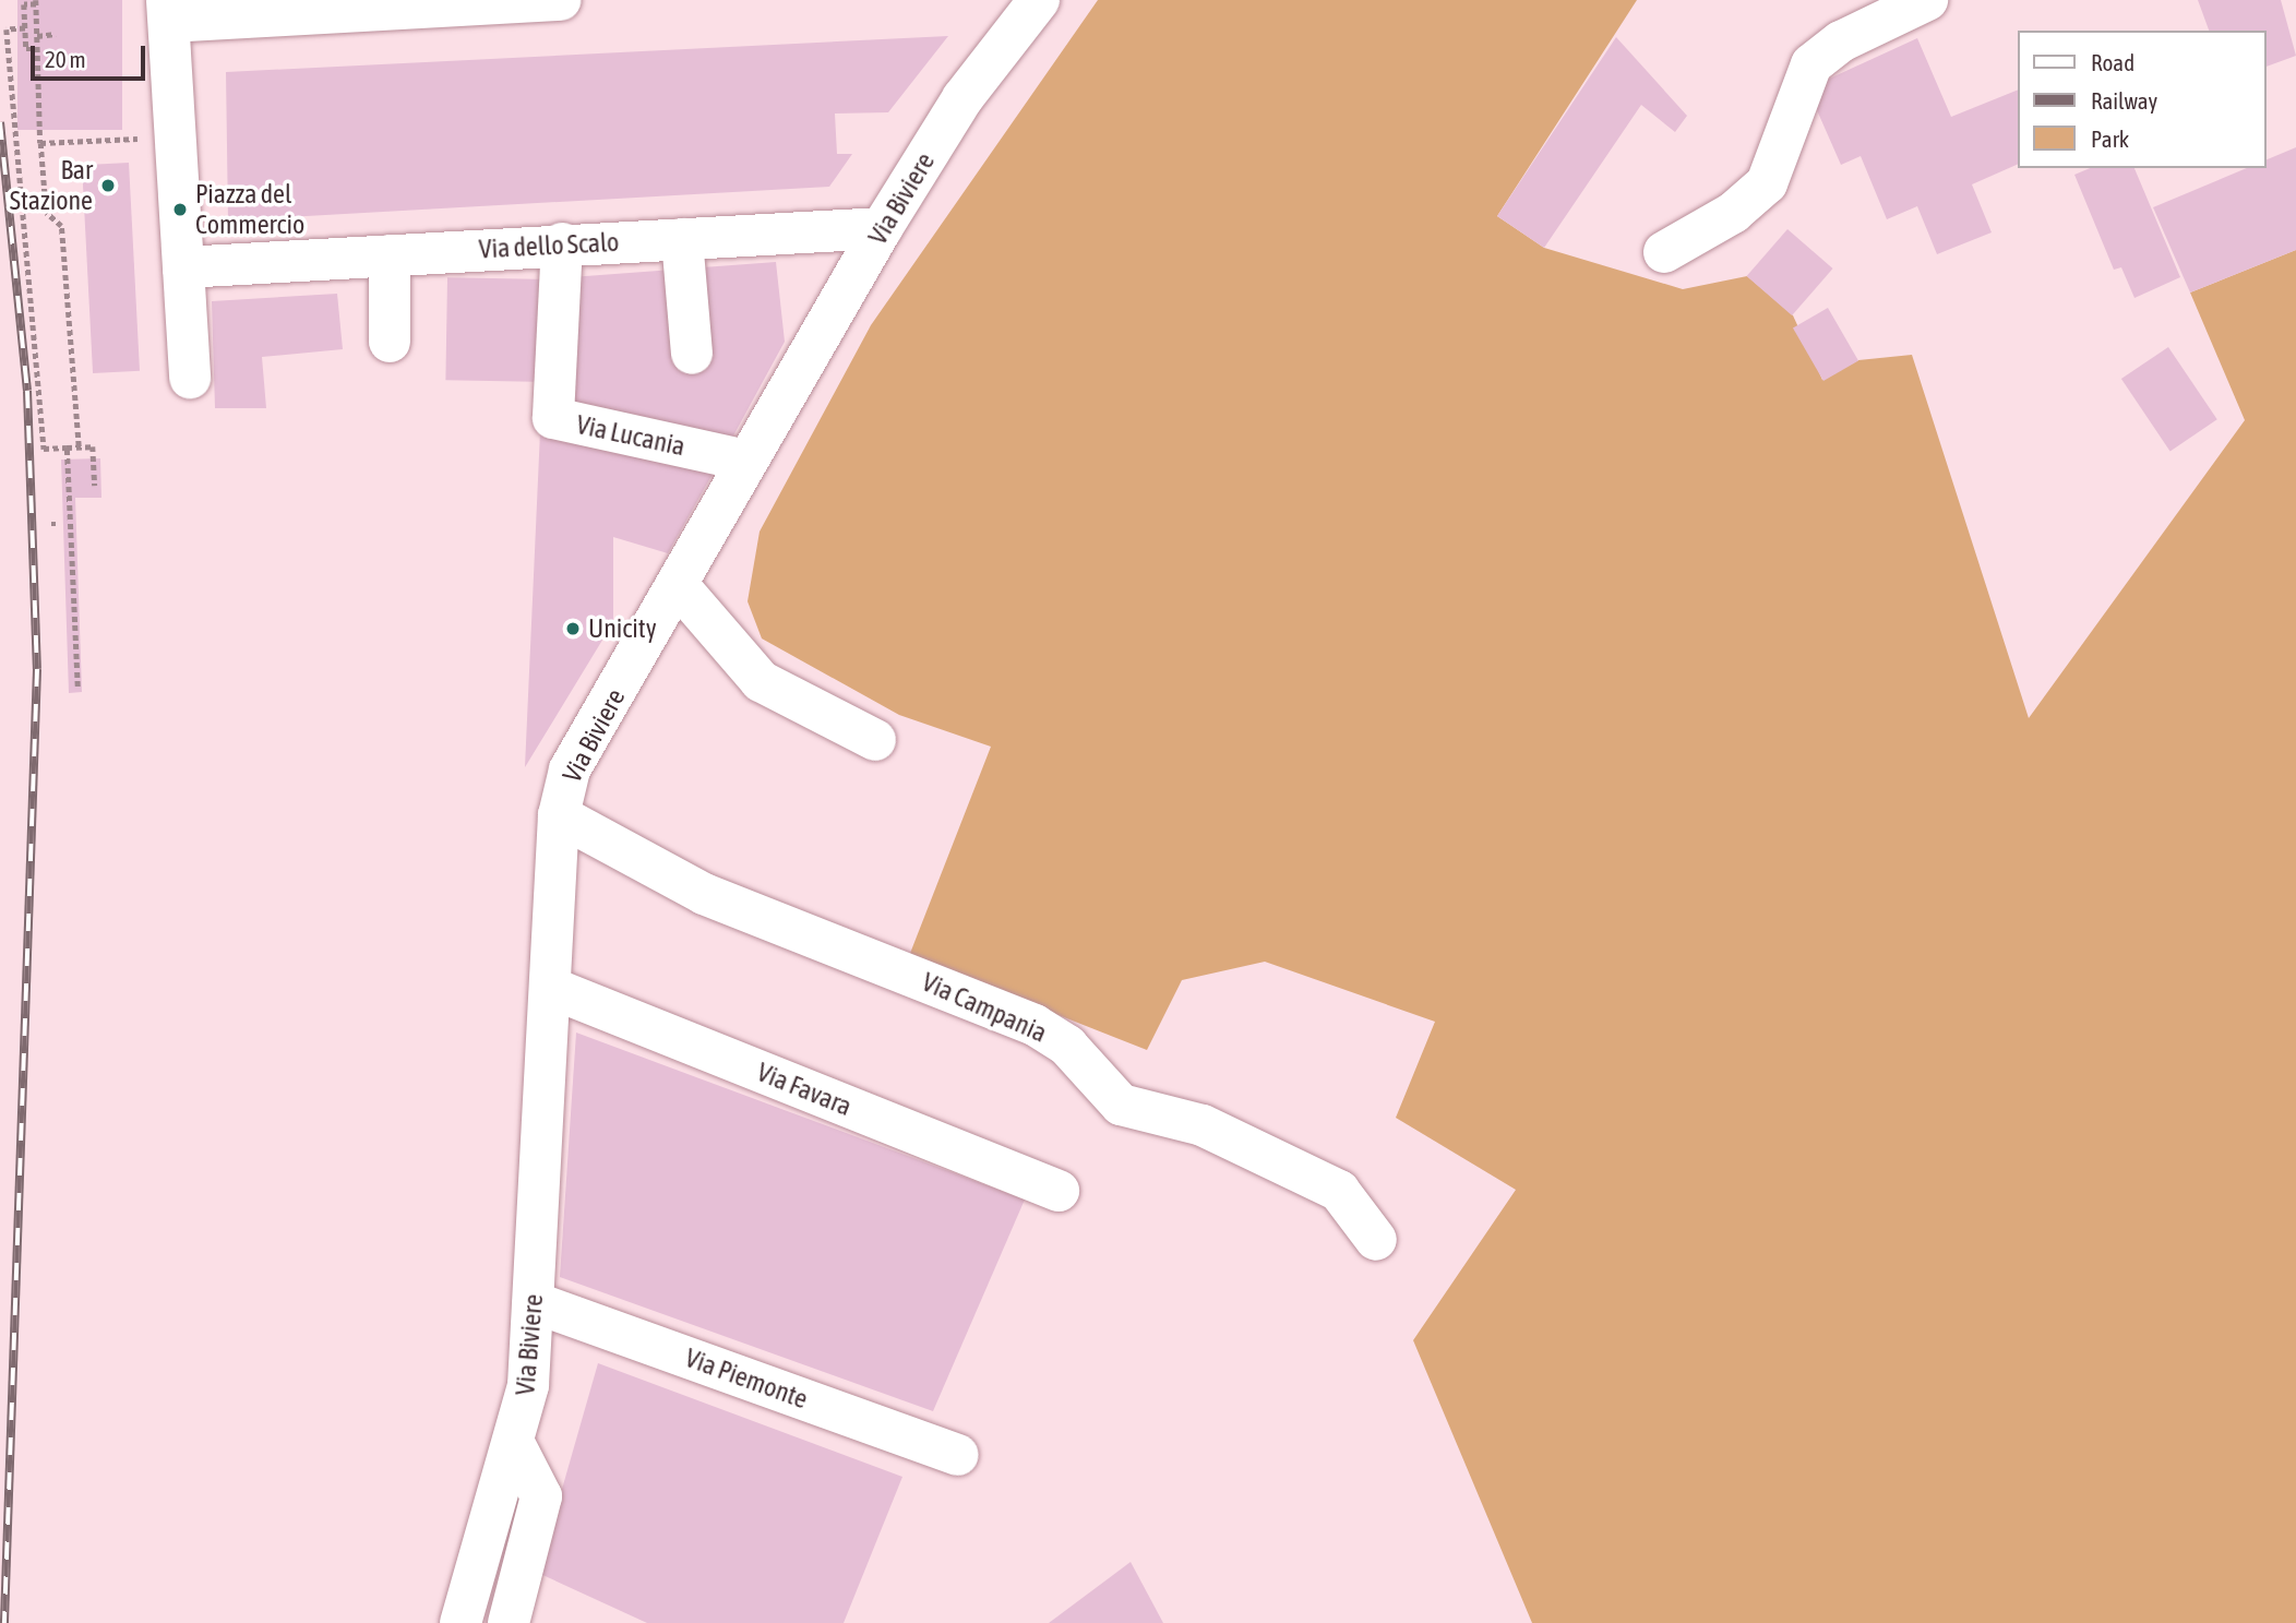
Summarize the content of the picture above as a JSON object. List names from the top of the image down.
{
  "streets": {
    "street": [
      "Via Biviere",
      "Via dello Scalo",
      "Via Lucania",
      "Via Campania",
      "Via Favara",
      "Via Piemonte"
    ]
  },
  "crossings": [
    ["Via Biviere", "Via dello Scalo"],
    ["Via Biviere", "Via Lucania"],
    ["Via Biviere", "Via Campania"],
    ["Via Biviere", "Via Favara"],
    ["Via Biviere", "Via Piemonte"],
    ["Via dello Scalo", "Via Lucania"]
  ],
  "places": ["Bar Stazione", "Piazza del Commercio", "Unicity"],
  "legend": ["Road", "Railway", "Park"],
  "scale_bar": "20 m"
}
